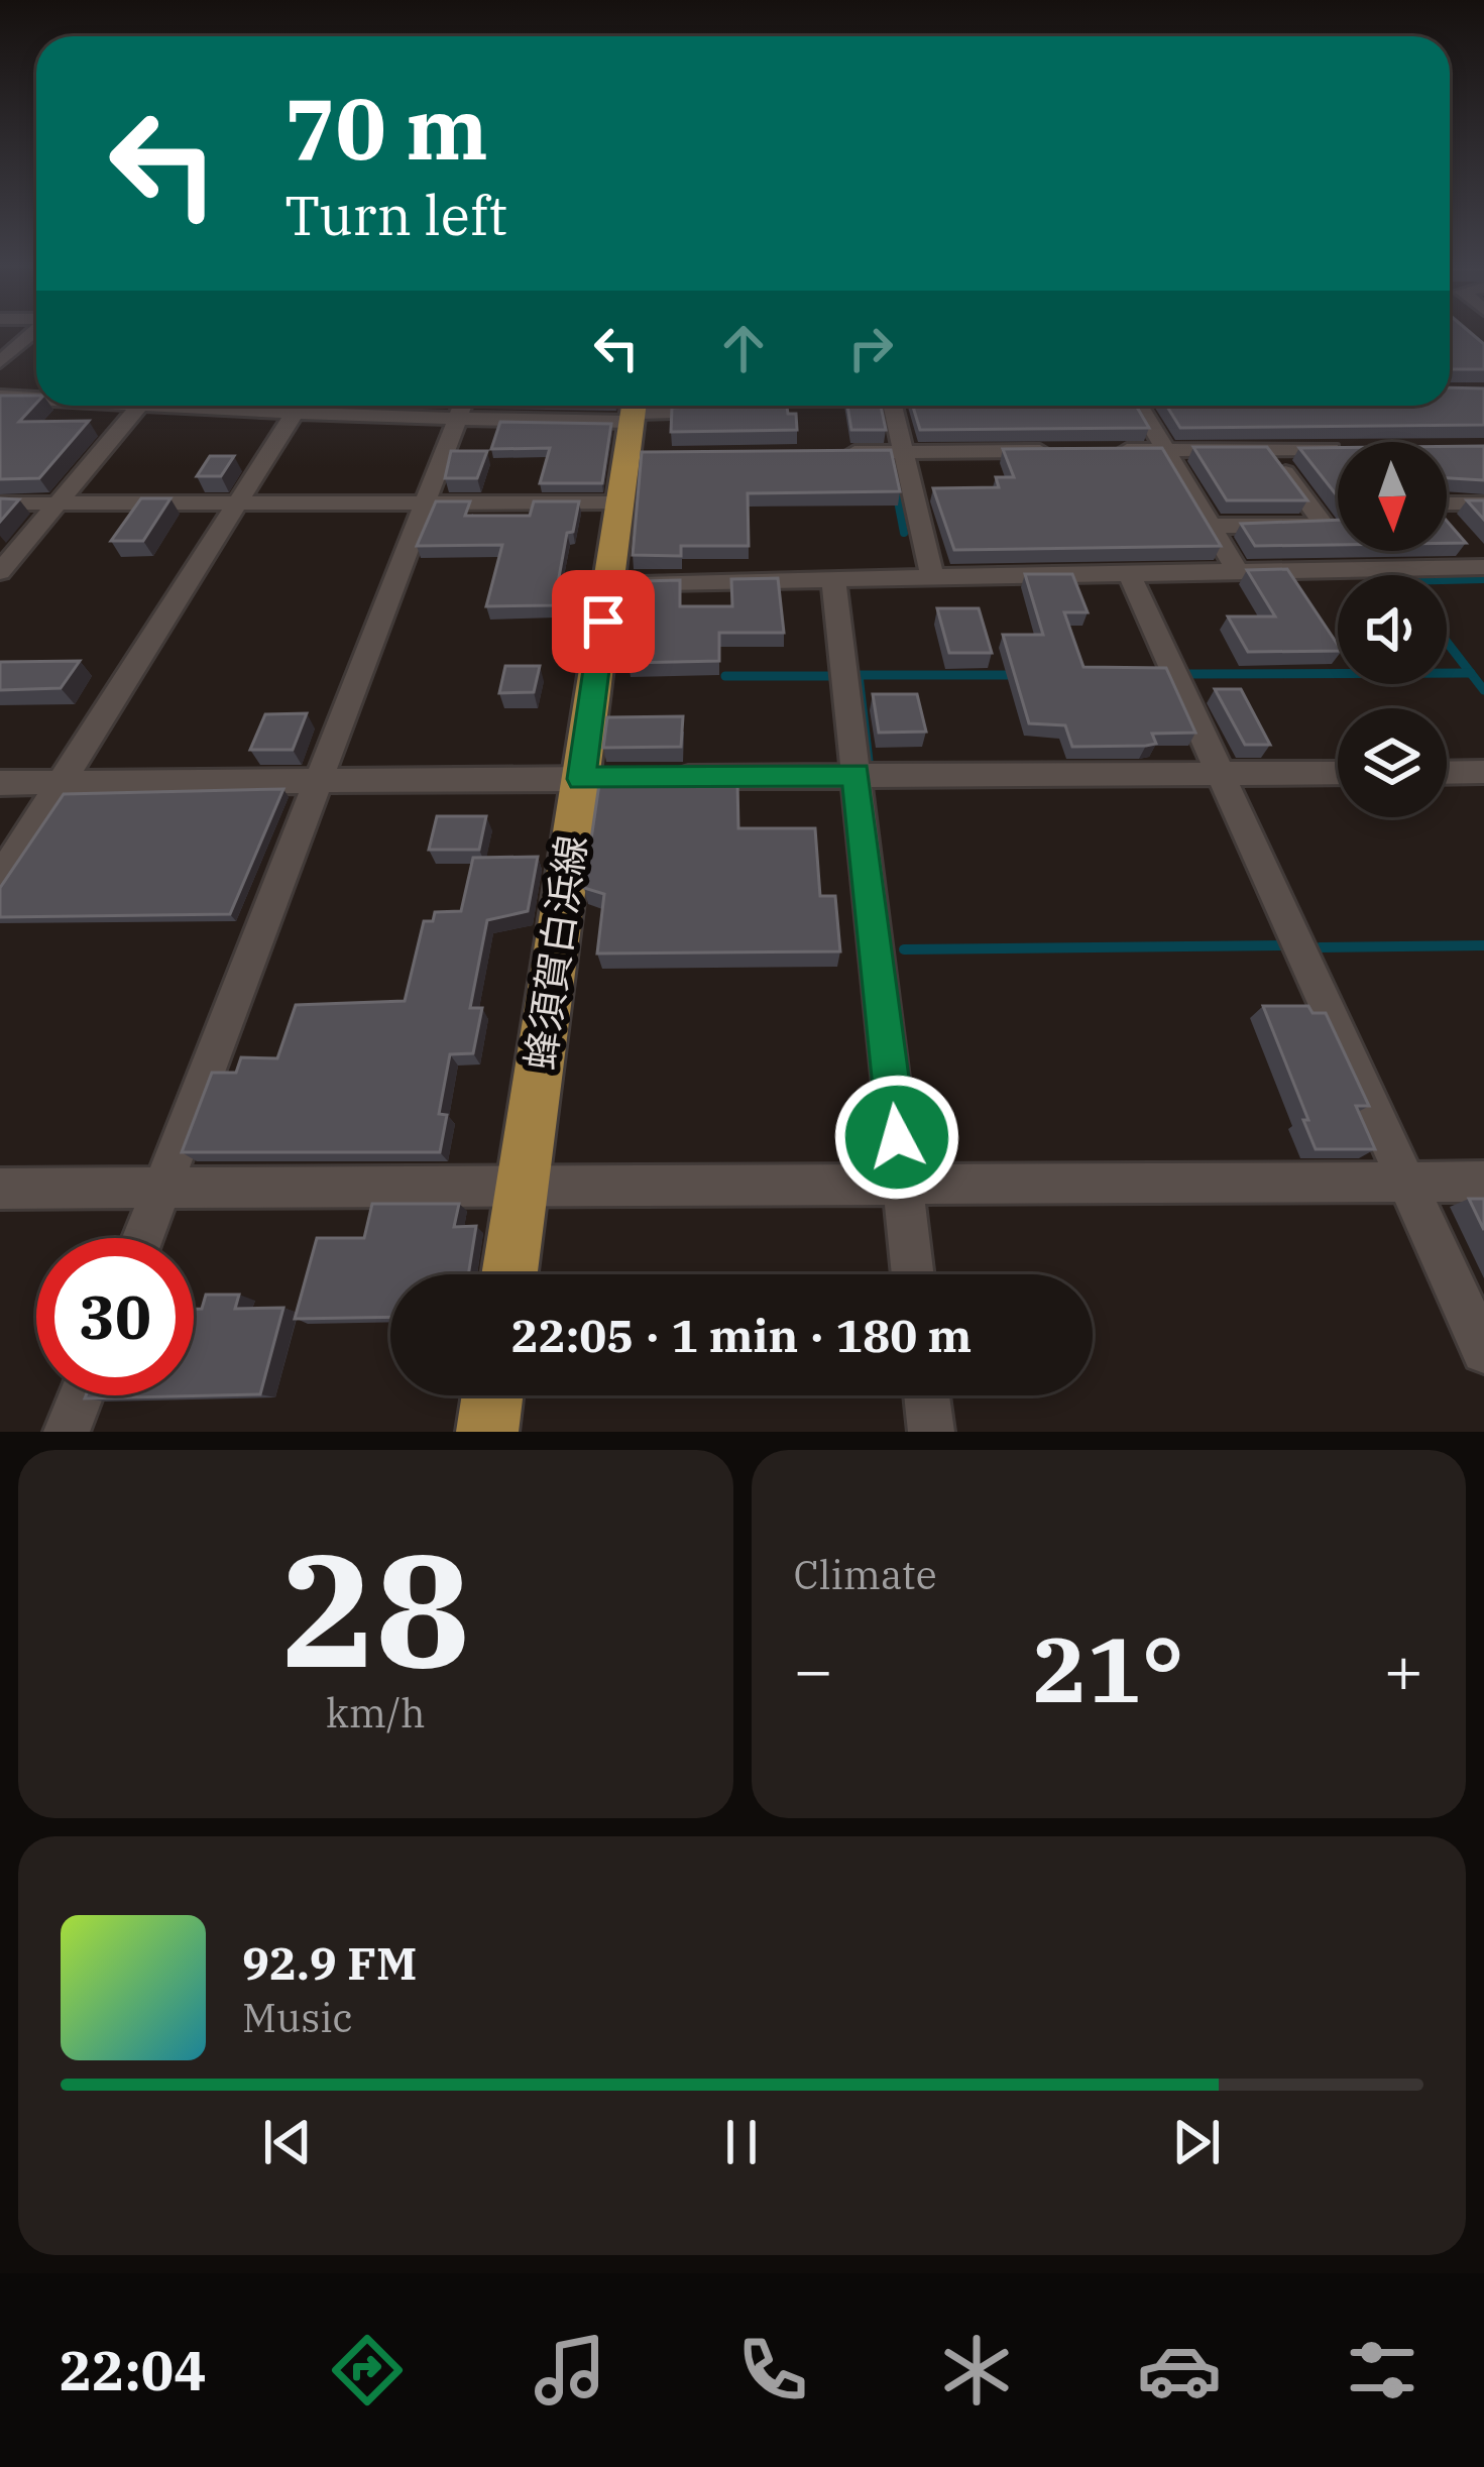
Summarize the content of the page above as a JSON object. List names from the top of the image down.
{
  "streets": {
    "main road": ["蜂須賀白浜線"]
  },
  "north": "bottom",
  "page": {
    "turn": ["70 m", "Turn left"],
    "limit": "30",
    "trip": "22:05 · 1 min · 180 m",
    "tile": [
      ["28", "km/h"],
      "Climate"
    ],
    "heat": ["−", "21°", "+"],
    "song": ["92.9 FM", "Music"],
    "tabs": "22:04"
  }
}
